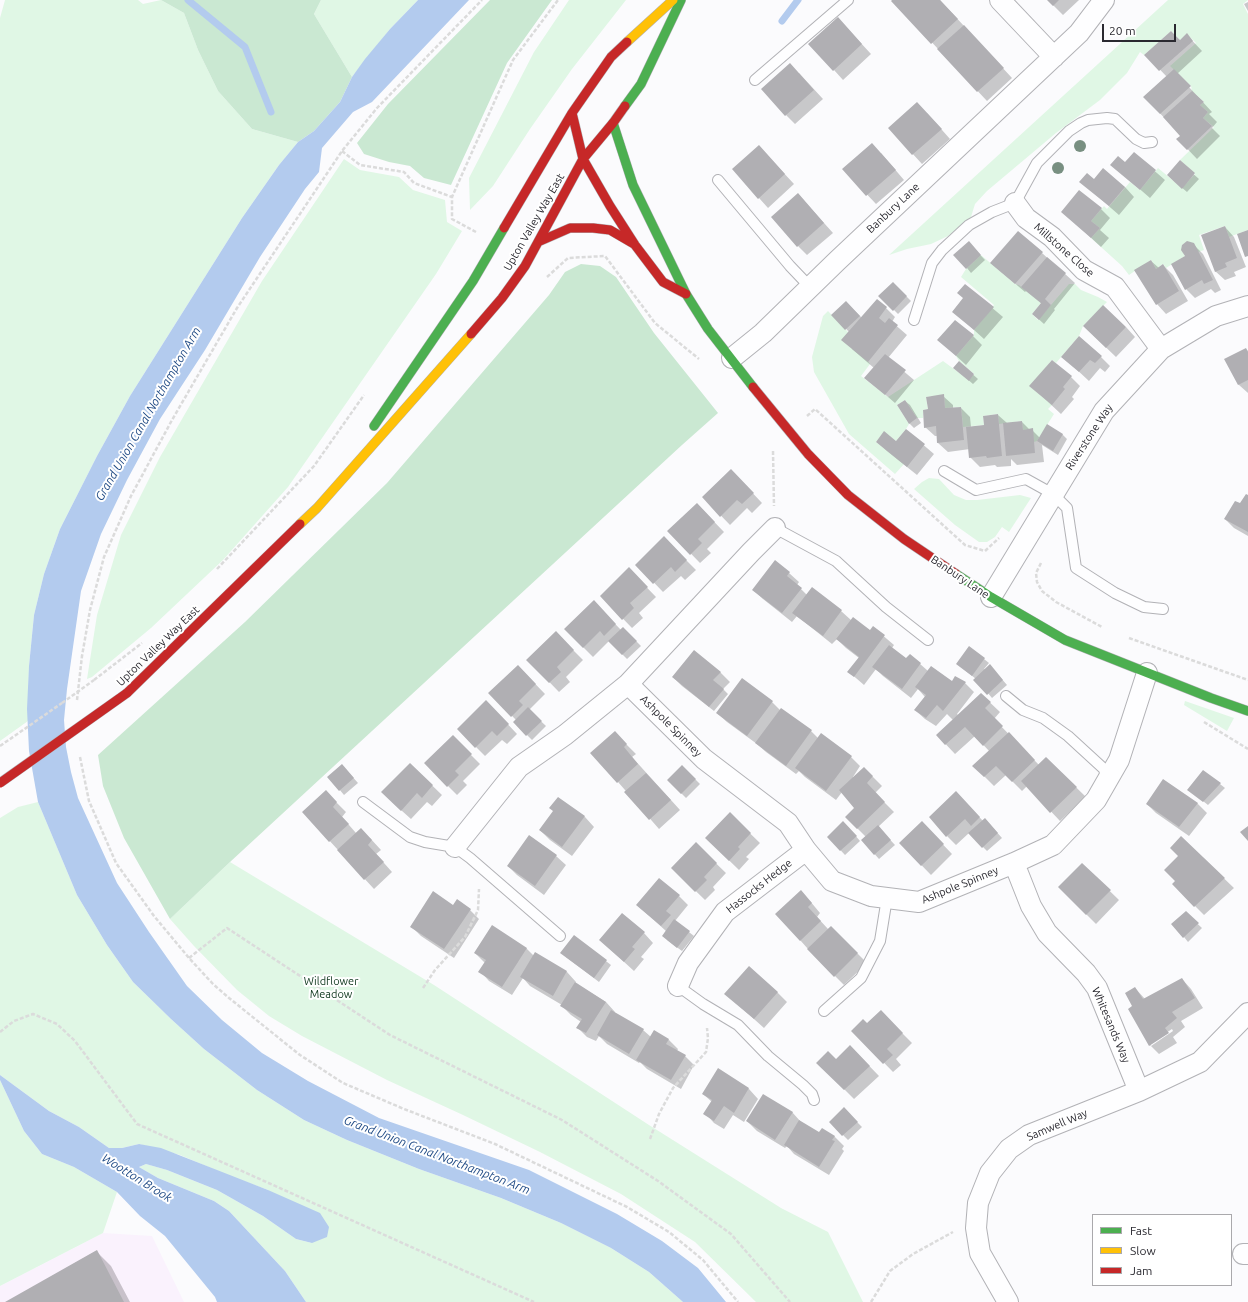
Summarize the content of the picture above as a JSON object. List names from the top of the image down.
{
  "streets": {
    "street": [
      "Banbury Lane",
      "Upton Valley Way East",
      "Millstone Close",
      "Riverstone Way",
      "Ashpole Spinney",
      "Hassocks Hedge",
      "Whitesands Way",
      "Samwell Way"
    ]
  },
  "crossings": [
    ["Banbury Lane", "Upton Valley Way East"],
    ["Banbury Lane", "Riverstone Way"],
    ["Banbury Lane", "Ashpole Spinney"],
    ["Millstone Close", "Riverstone Way"],
    ["Ashpole Spinney", "Hassocks Hedge"],
    ["Ashpole Spinney", "Whitesands Way"],
    ["Whitesands Way", "Samwell Way"]
  ],
  "water": ["Grand Union Canal Northampton Arm", "Wootton Brook"],
  "parks": ["Wildflower Meadow"],
  "legend": ["Fast", "Slow", "Jam"],
  "scale_bar": "20 m"
}
